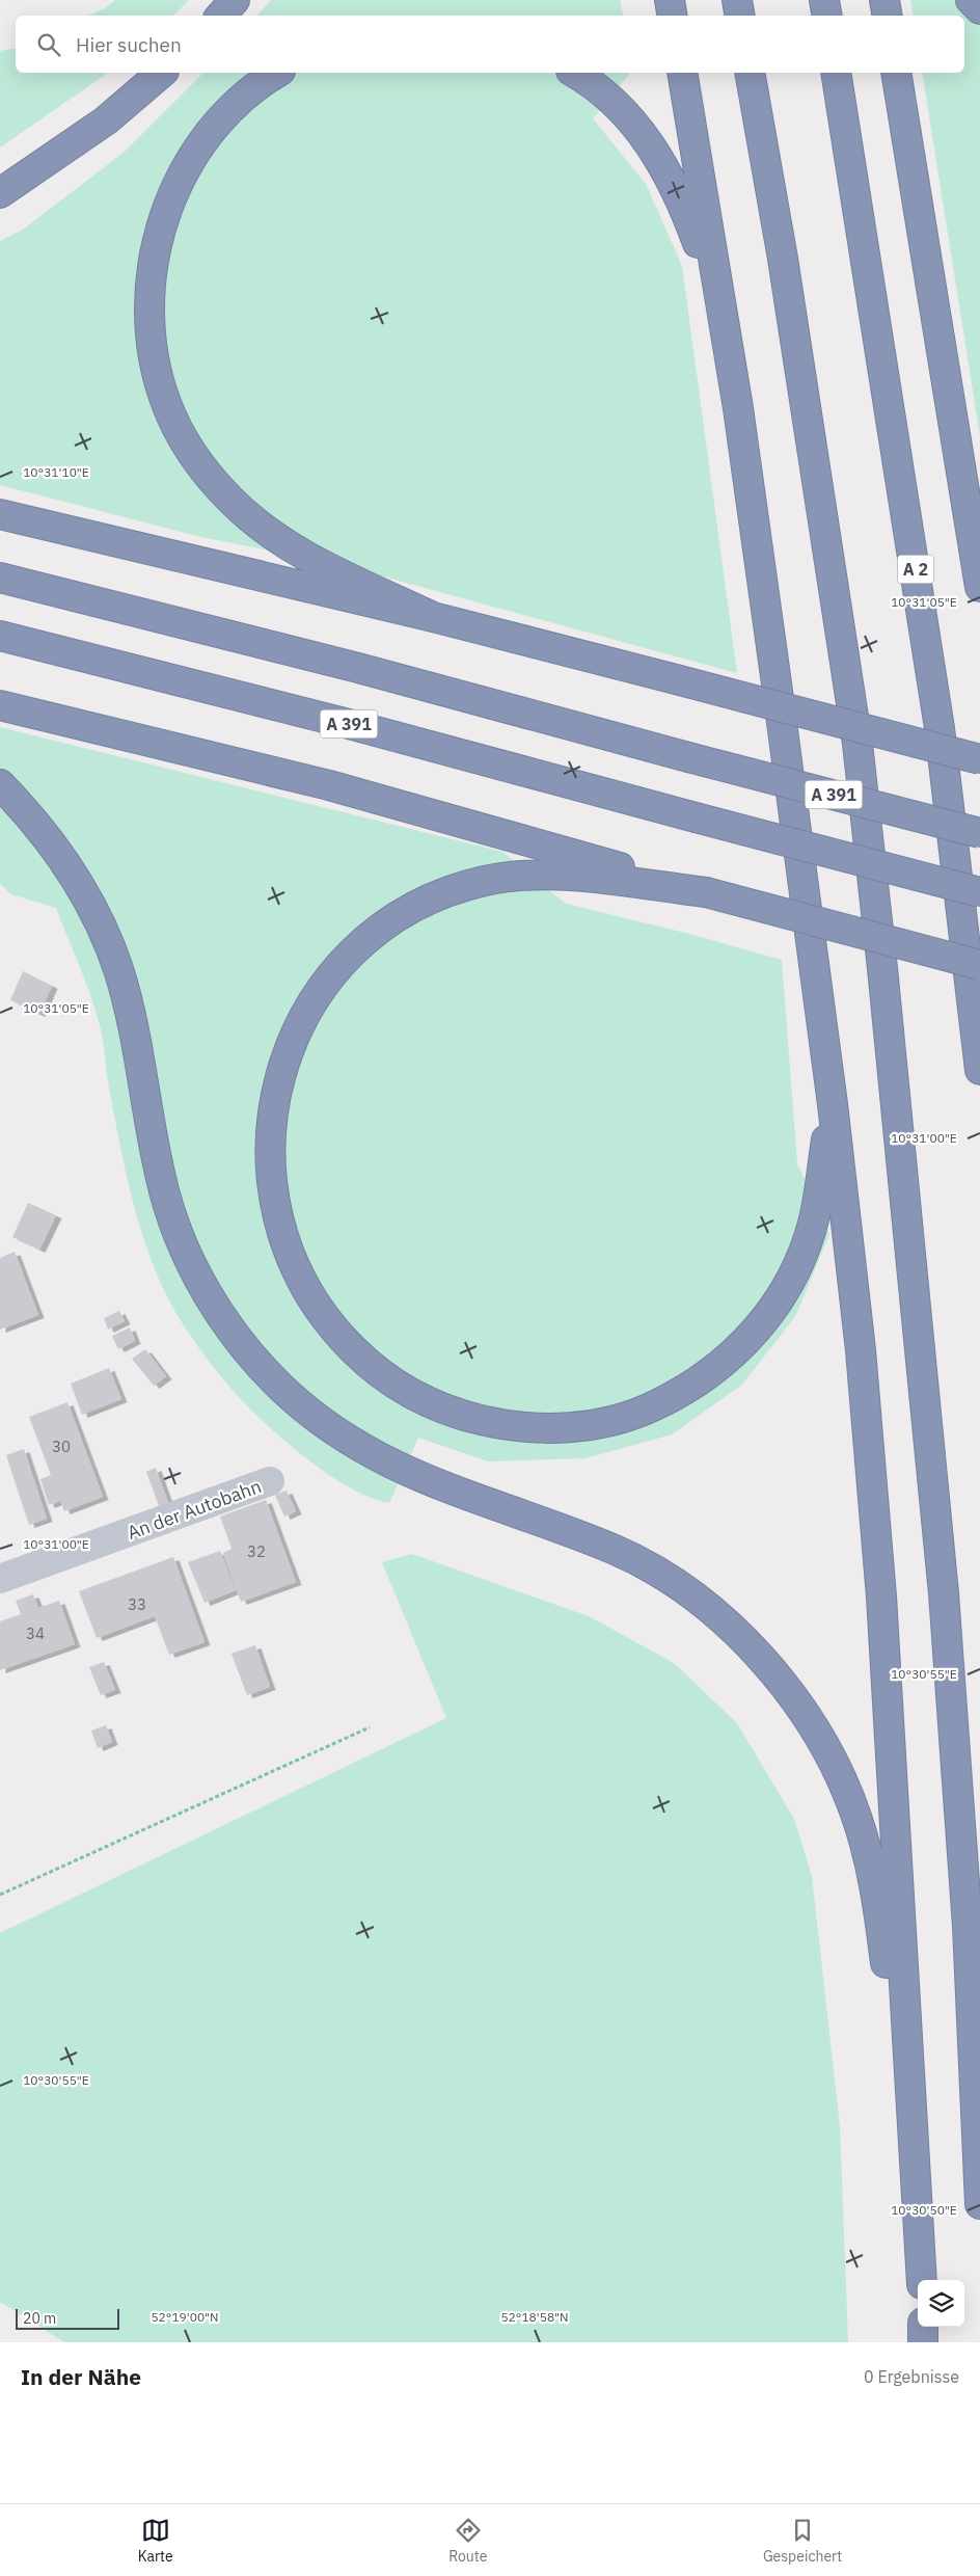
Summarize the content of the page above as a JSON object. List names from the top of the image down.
{
  "streets": {
    "highway": ["A 2", "A 391"],
    "street": ["An der Autobahn"]
  },
  "house_numbers": [
    "30",
    "32",
    "33",
    "34"
  ],
  "scale_bar": "20 m",
  "page": {
    "search": "Hier suchen",
    "scale": "20 m",
    "heading": ["In der Nähe", "0 Ergebnisse"],
    "nav": ["Karte", "Route", "Gespeichert"]
  },
  "coordinates": [
    "10°31'10\"E",
    "10°31'05\"E",
    "10°31'00\"E",
    "10°30'55\"E",
    "10°30'50\"E",
    "52°19'00\"N",
    "52°18'58\"N"
  ]
}
